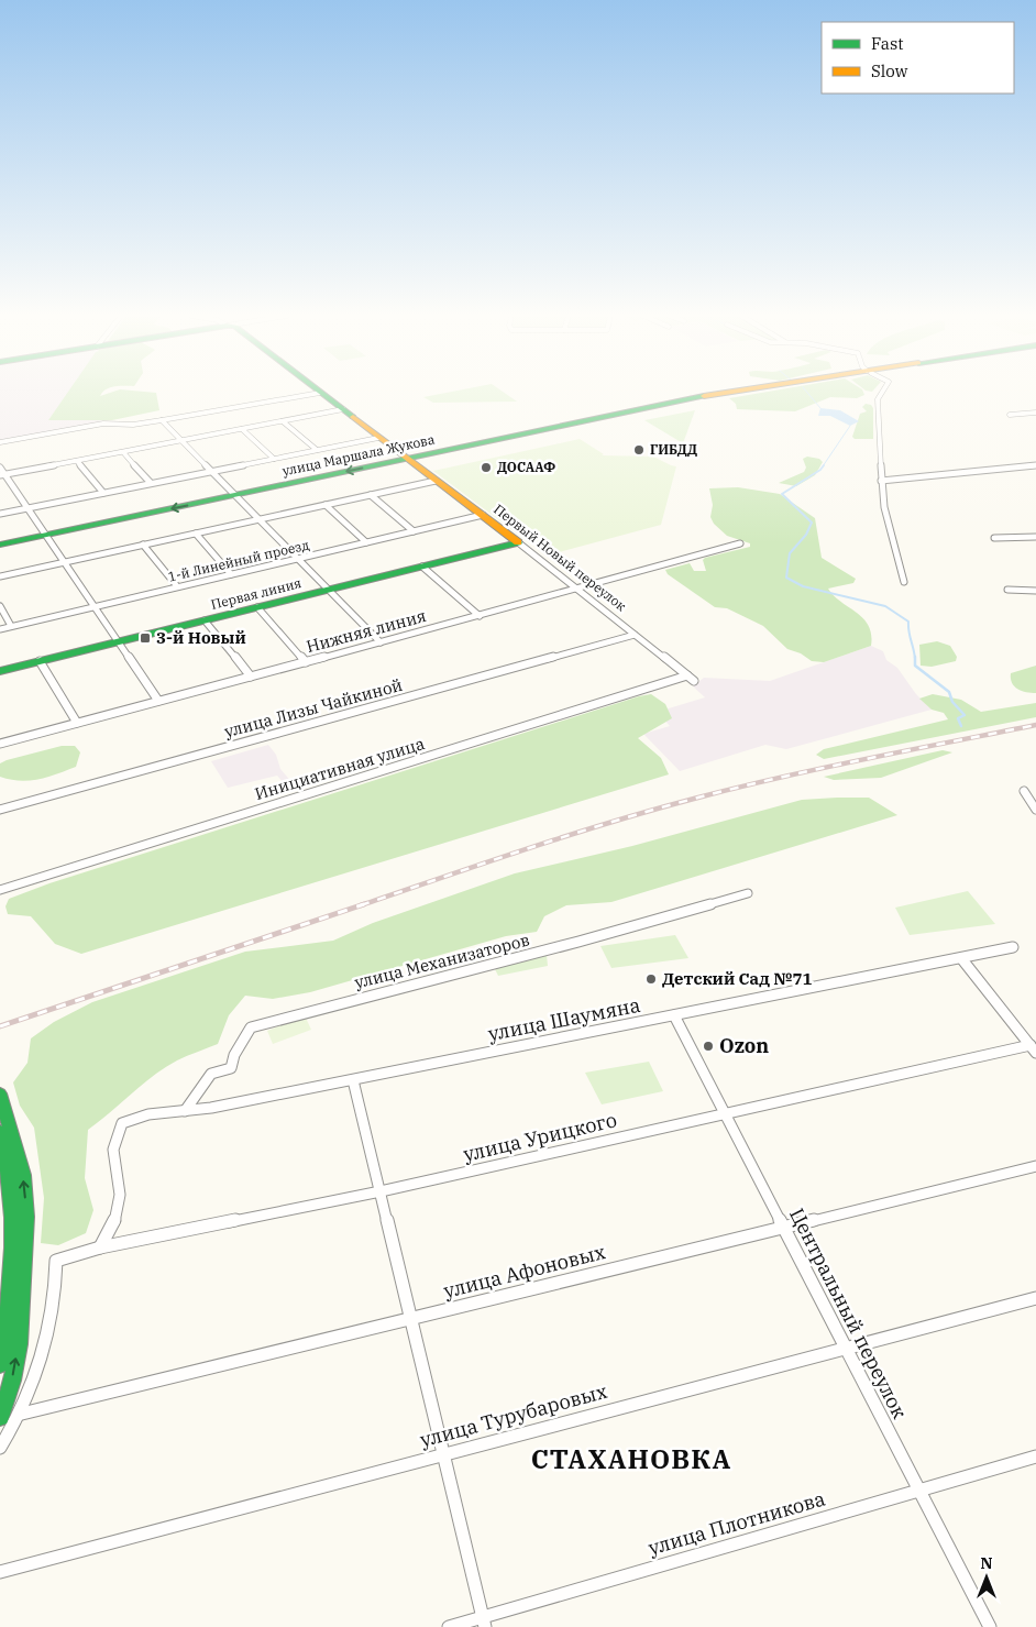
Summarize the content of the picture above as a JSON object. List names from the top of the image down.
{
  "streets": {
    "main road": ["улица Маршала Жукова", "Первый Новый переулок", "Первая линия"],
    "street": [
      "1-й Линейный проезд",
      "Нижняя линия",
      "улица Лизы Чайкиной",
      "Инициативная улица",
      "улица Механизаторов",
      "улица Шаумяна",
      "улица Урицкого",
      "улица Афоновых",
      "Центральный переулок",
      "улица Турубаровых",
      "улица Плотникова"
    ]
  },
  "crossings": [
    ["улица Маршала Жукова", "Первый Новый переулок"],
    ["Первый Новый переулок", "1-й Линейный проезд"],
    ["Первый Новый переулок", "Первая линия"],
    ["Первый Новый переулок", "Нижняя линия"],
    ["Первый Новый переулок", "улица Лизы Чайкиной"],
    ["Первый Новый переулок", "Инициативная улица"],
    ["улица Механизаторов", "улица Шаумяна"],
    ["улица Шаумяна", "улица Урицкого"],
    ["улица Шаумяна", "Центральный переулок"],
    ["улица Урицкого", "улица Афоновых"],
    ["улица Урицкого", "Центральный переулок"],
    ["улица Афоновых", "Центральный переулок"],
    ["Центральный переулок", "улица Турубаровых"],
    ["Центральный переулок", "улица Плотникова"]
  ],
  "one_way": ["улица Маршала Жукова"],
  "districts": ["СТАХАНОВКА"],
  "places": {
    "other": [
      "ГИБДД",
      "ДОСААФ",
      "Детский Сад №71",
      "Ozon"
    ],
    "transit": ["3-й Новый"]
  },
  "legend": ["Fast", "Slow"],
  "north": "top"
}
